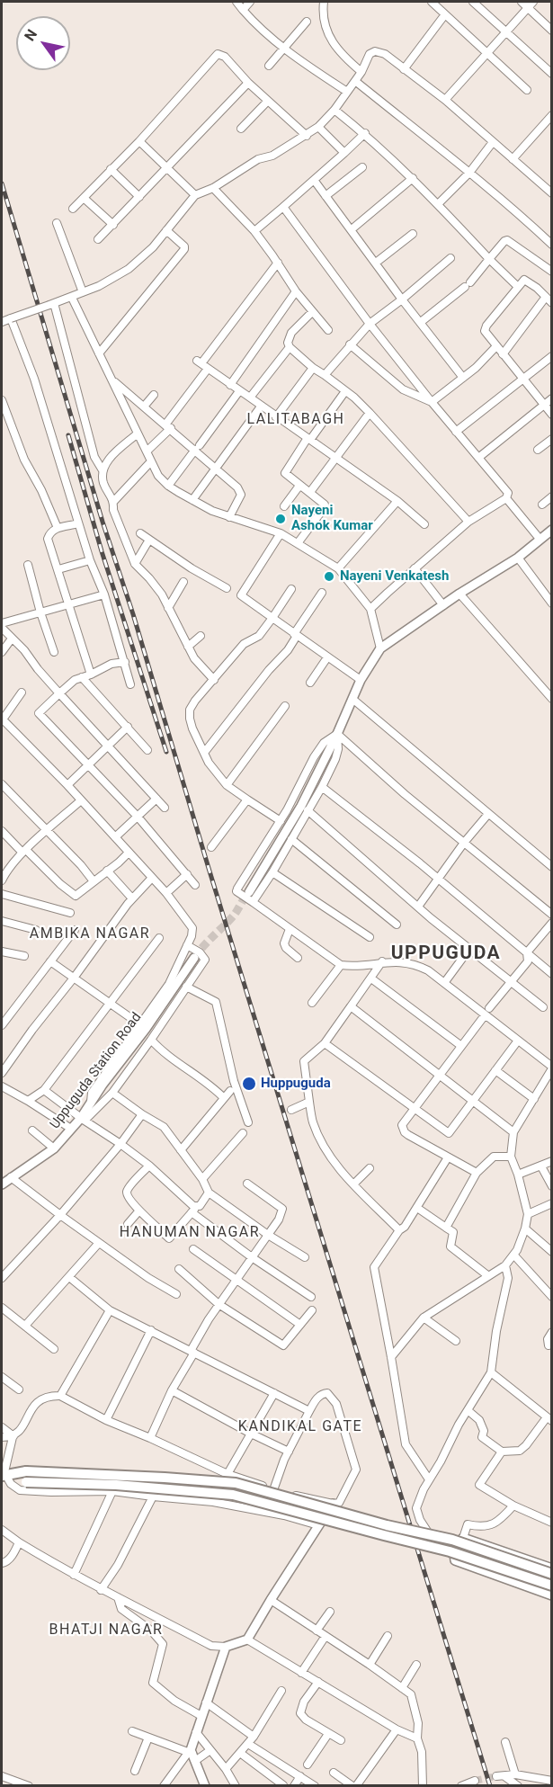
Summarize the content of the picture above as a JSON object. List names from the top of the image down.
{
  "streets": {
    "street": ["Uppuguda Station Road"]
  },
  "districts": [
    "LALITABAGH",
    "AMBIKA NAGAR",
    "UPPUGUDA",
    "HANUMAN NAGAR",
    "KANDIKAL GATE",
    "BHATJI NAGAR"
  ],
  "places": ["Nayeni Ashok Kumar", "Nayeni Venkatesh", "Huppuguda"],
  "north": "top left"
}
